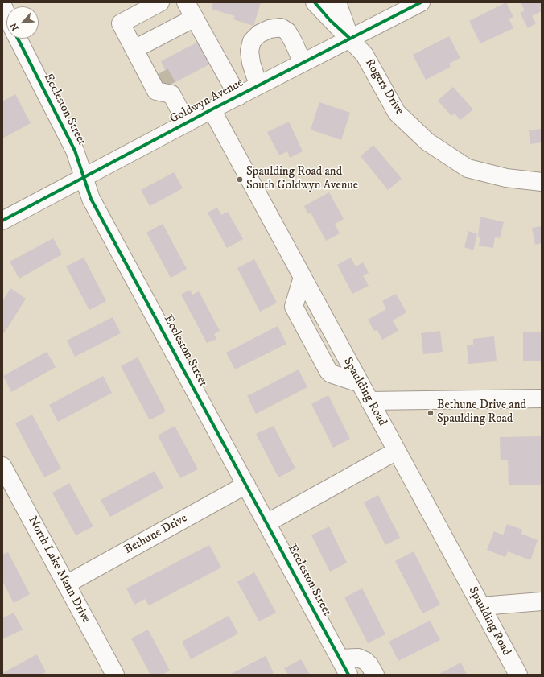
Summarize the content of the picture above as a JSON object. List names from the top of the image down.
{
  "streets": {
    "street": [
      "Rogers Drive",
      "Goldwyn Avenue",
      "Eccleston Street",
      "Spaulding Road",
      "Bethune Drive",
      "North Lake Mann Drive"
    ]
  },
  "crossings": [
    ["Rogers Drive", "Goldwyn Avenue"],
    ["Goldwyn Avenue", "Eccleston Street"],
    ["Goldwyn Avenue", "Spaulding Road"],
    ["Eccleston Street", "Bethune Drive"],
    ["Bethune Drive", "North Lake Mann Drive"]
  ],
  "places": ["Spaulding Road and South Goldwyn Avenue", "Bethune Drive and Spaulding Road"],
  "north": "bottom left"
}
